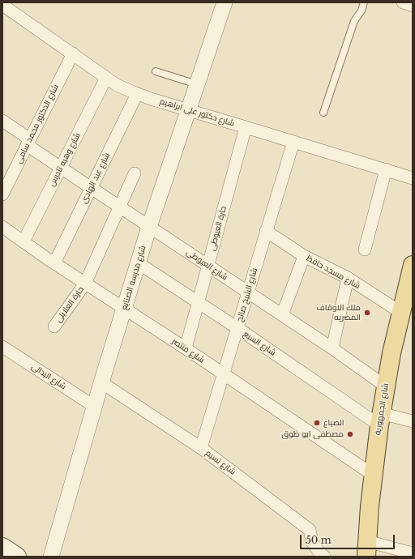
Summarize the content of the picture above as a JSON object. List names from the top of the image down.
{
  "streets": {
    "main road": ["شارع الجمهورية"],
    "street": [
      "شارع دكتور على ابراهيم",
      "شارع الدكتور محمد سامى",
      "شارع وهبه تادرس",
      "شارع عبد الهادى",
      "حارة العيوطى",
      "شارع العيوطى",
      "شارع مسجد حافظ",
      "شارع مدرسه الصنايع",
      "شارع الشيخ صالح",
      "حارة العلايلى",
      "شارع السبع",
      "شارع منتصر",
      "شارع البدالى",
      "شارع نسيم"
    ]
  },
  "crossings": [
    ["شارع دكتور على ابراهيم", "شارع الدكتور محمد سامى"],
    ["شارع دكتور على ابراهيم", "شارع وهبه تادرس"],
    ["شارع دكتور على ابراهيم", "شارع عبد الهادى"],
    ["شارع دكتور على ابراهيم", "حارة العيوطى"],
    ["شارع دكتور على ابراهيم", "شارع مدرسه الصنايع"],
    ["شارع دكتور على ابراهيم", "شارع الشيخ صالح"],
    ["شارع الدكتور محمد سامى", "شارع العيوطى"],
    ["شارع وهبه تادرس", "شارع العيوطى"],
    ["شارع وهبه تادرس", "شارع منتصر"],
    ["شارع عبد الهادى", "شارع العيوطى"],
    ["شارع عبد الهادى", "شارع منتصر"],
    ["حارة العيوطى", "شارع العيوطى"],
    ["حارة العيوطى", "شارع السبع"],
    ["حارة العيوطى", "شارع منتصر"],
    ["شارع العيوطى", "شارع مدرسه الصنايع"],
    ["شارع العيوطى", "شارع الشيخ صالح"],
    ["شارع العيوطى", "حارة العلايلى"],
    ["شارع العيوطى", "شارع الجمهورية"],
    ["شارع مسجد حافظ", "شارع الشيخ صالح"],
    ["شارع مسجد حافظ", "شارع الجمهورية"],
    ["شارع مدرسه الصنايع", "شارع السبع"],
    ["شارع مدرسه الصنايع", "شارع منتصر"],
    ["شارع مدرسه الصنايع", "شارع البدالى"],
    ["شارع مدرسه الصنايع", "شارع نسيم"],
    ["شارع الشيخ صالح", "شارع السبع"],
    ["شارع الشيخ صالح", "شارع منتصر"],
    ["شارع الشيخ صالح", "شارع نسيم"],
    ["حارة العلايلى", "شارع منتصر"],
    ["شارع السبع", "شارع الجمهورية"],
    ["شارع منتصر", "شارع الجمهورية"]
  ],
  "places": ["ملك الاوقاف المصريه", "الصباغ", "مصطفى ابو طوق"],
  "scale_bar": "50 m"
}
